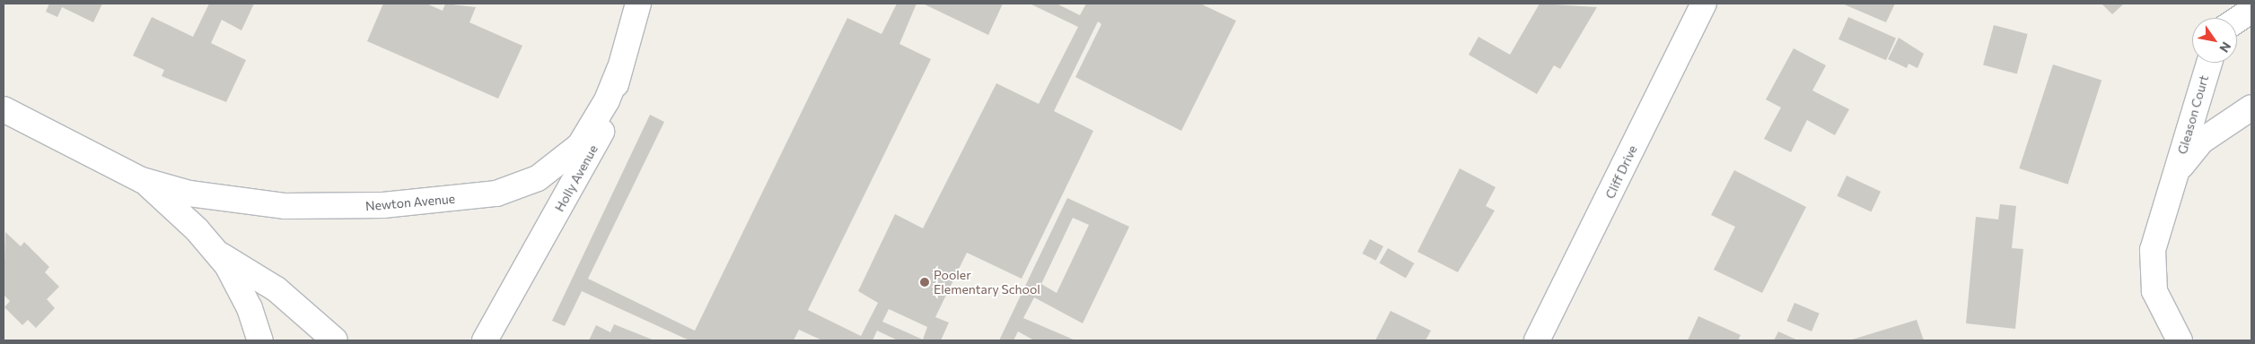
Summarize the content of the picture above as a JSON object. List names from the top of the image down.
{
  "streets": {
    "street": [
      "Gleason Court",
      "Cliff Drive",
      "Holly Avenue",
      "Newton Avenue"
    ]
  },
  "crossings": [
    ["Holly Avenue", "Newton Avenue"]
  ],
  "places": ["Pooler Elementary School"],
  "north": "bottom right"
}
